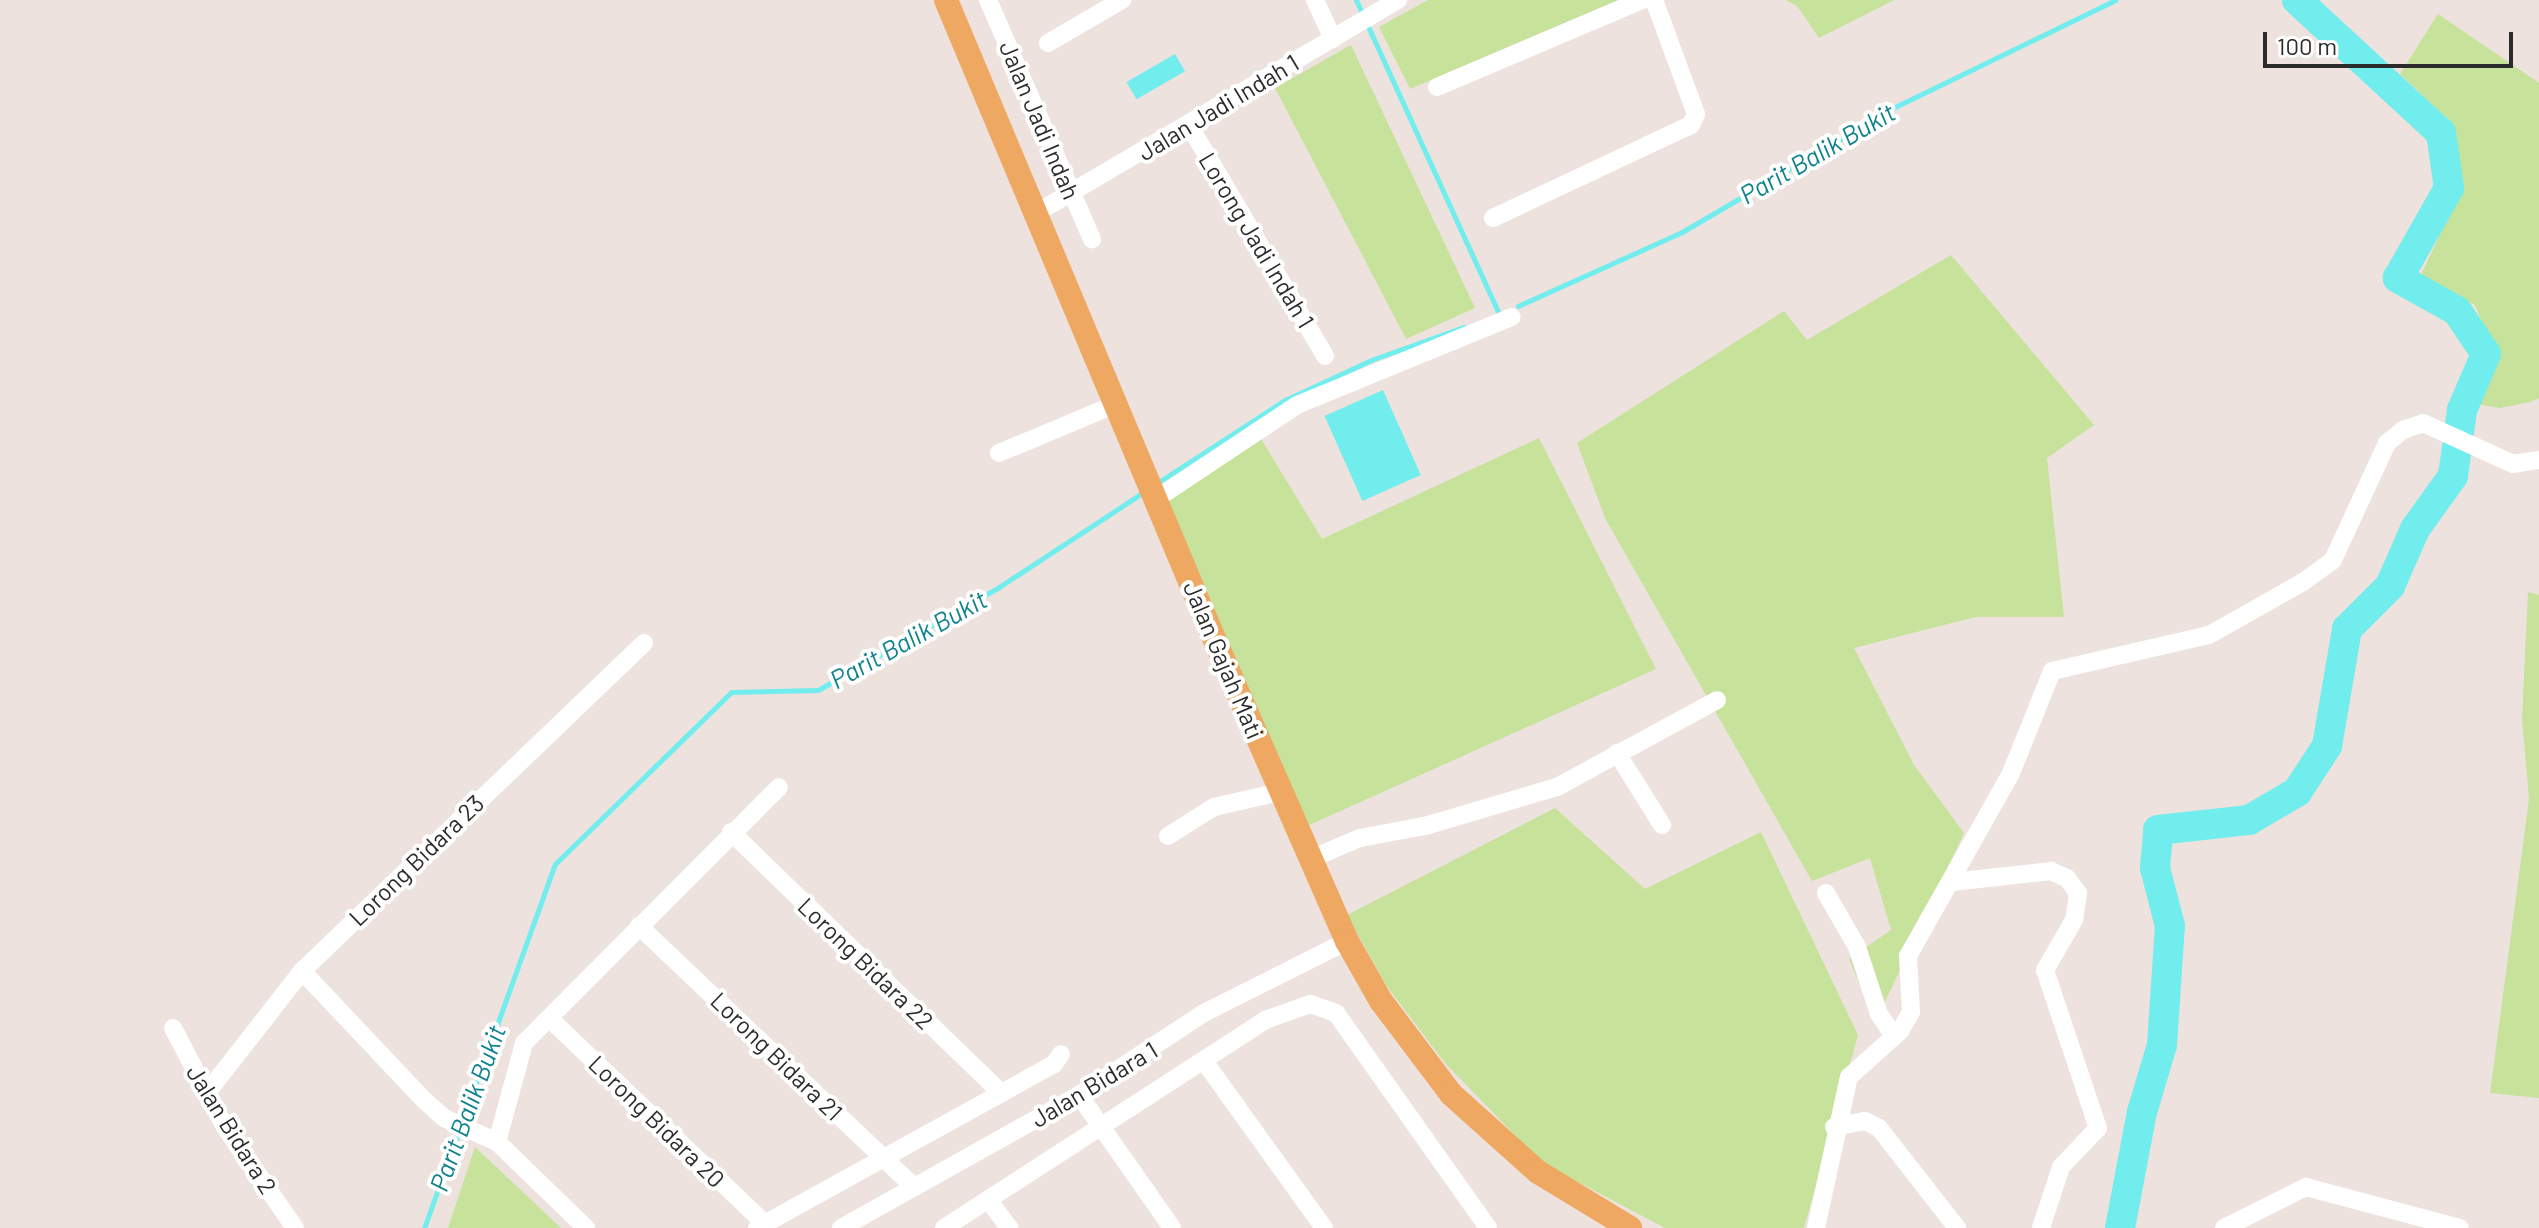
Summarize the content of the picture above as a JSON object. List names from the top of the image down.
{
  "streets": {
    "main road": ["Jalan Gajah Mati"],
    "street": [
      "Jalan Jadi Indah 1",
      "Jalan Jadi Indah",
      "Lorong Jadi Indah 1",
      "Lorong Bidara 23",
      "Lorong Bidara 22",
      "Lorong Bidara 21",
      "Jalan Bidara 1",
      "Lorong Bidara 20",
      "Jalan Bidara 2"
    ]
  },
  "crossings": [
    ["Jalan Jadi Indah 1", "Jalan Jadi Indah"],
    ["Jalan Jadi Indah 1", "Lorong Jadi Indah 1"],
    ["Jalan Jadi Indah 1", "Jalan Gajah Mati"],
    ["Jalan Gajah Mati", "Jalan Bidara 1"],
    ["Lorong Bidara 23", "Jalan Bidara 2"],
    ["Lorong Bidara 21", "Jalan Bidara 1"]
  ],
  "water": ["Parit Balik Bukit"],
  "scale_bar": "100 m"
}
